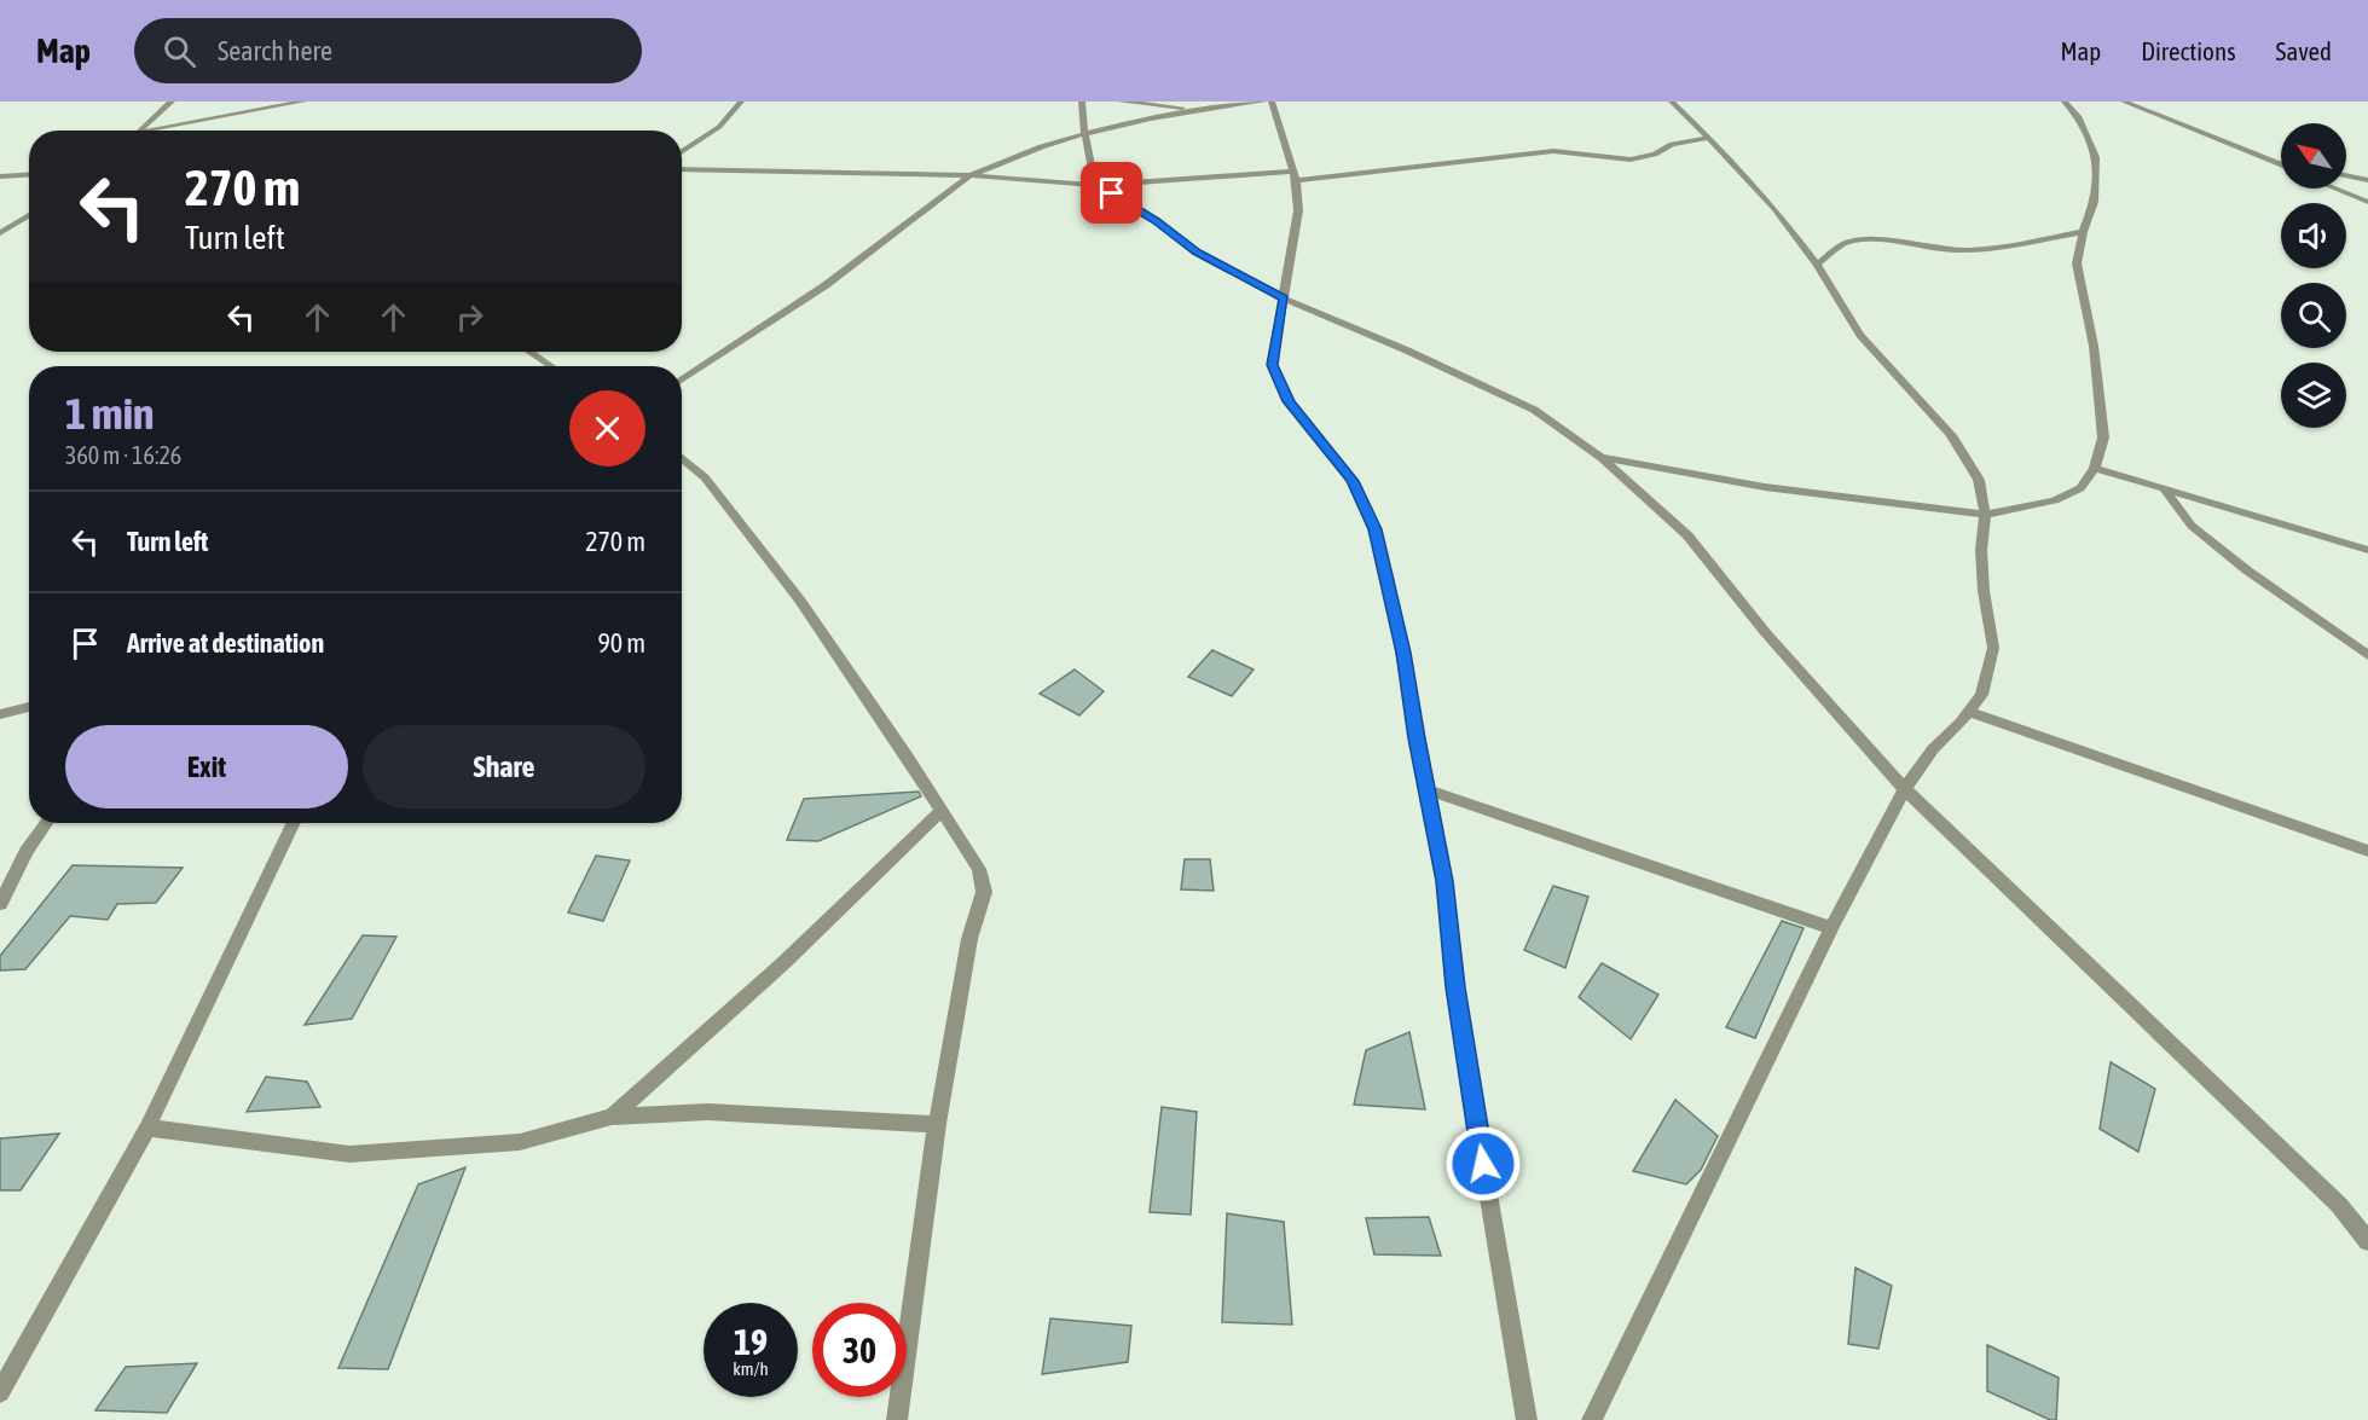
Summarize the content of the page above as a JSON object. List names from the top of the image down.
{
  "north": "top left",
  "page": {
    "header": "Map",
    "search": "Search here",
    "nav": ["Map", "Directions", "Saved"],
    "turn": ["270 m", "Turn left"],
    "heading": ["1 min", "360 m · 16:26"],
    "list": [
      {
        "name": "Turn left",
        "value": "270 m"
      },
      {
        "name": "Arrive at destination",
        "value": "90 m"
      }
    ],
    "buttons": ["Exit", "Share"],
    "speed": "19 km/h",
    "limit": "30"
  }
}
